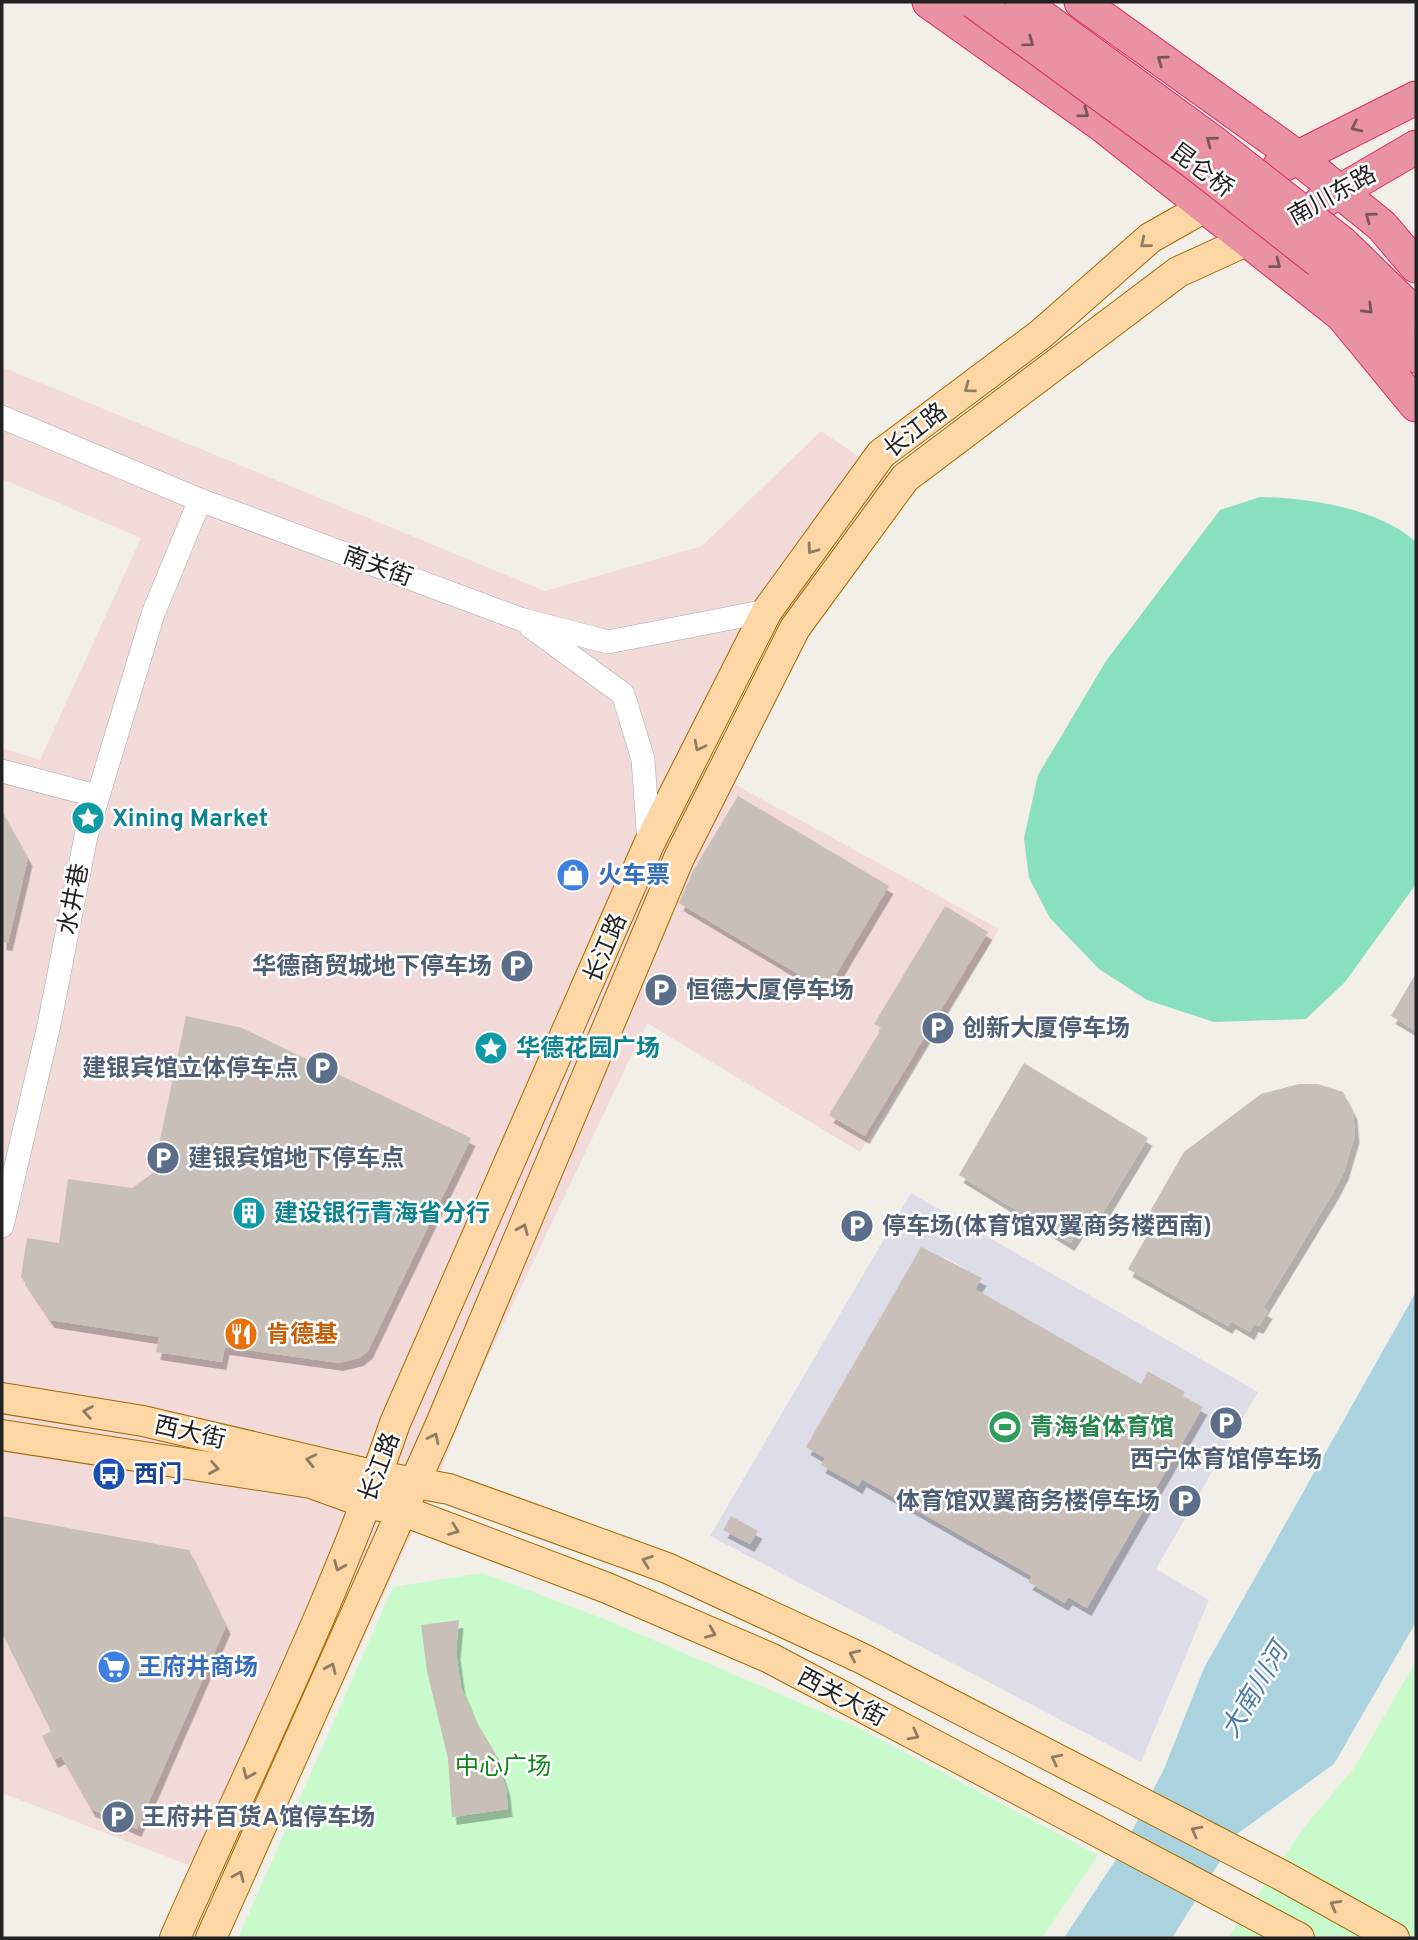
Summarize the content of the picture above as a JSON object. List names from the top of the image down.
{
  "streets": {
    "highway": ["昆仑桥", "南川东路", "长江路"],
    "main road": ["西大街", "西关大街"],
    "street": ["南关街", "水井巷"]
  },
  "crossings": [
    ["南川东路", "长江路"],
    ["长江路", "南关街"],
    ["长江路", "西大街"],
    ["长江路", "西关大街"],
    ["南关街", "水井巷"],
    ["西大街", "西关大街"]
  ],
  "one_way": ["西关大街"],
  "water": ["大南川河"],
  "parks": ["中心广场"],
  "places": {
    "place": ["Xining Market", "华德花园广场"],
    "shop": ["火车票"],
    "parking": [
      "华德商贸城地下停车场",
      "恒德大厦停车场",
      "创新大厦停车场",
      "建银宾馆立体停车点",
      "建银宾馆地下停车点",
      "停车场(体育馆双翼商务楼西南)",
      "西宁体育馆停车场",
      "体育馆双翼商务楼停车场",
      "王府井百货A馆停车场"
    ],
    "building": ["建设银行青海省分行"],
    "restaurant": ["肯德基"],
    "sports": ["青海省体育馆"],
    "bus stop": ["西门"],
    "supermarket": ["王府井商场"]
  }
}
